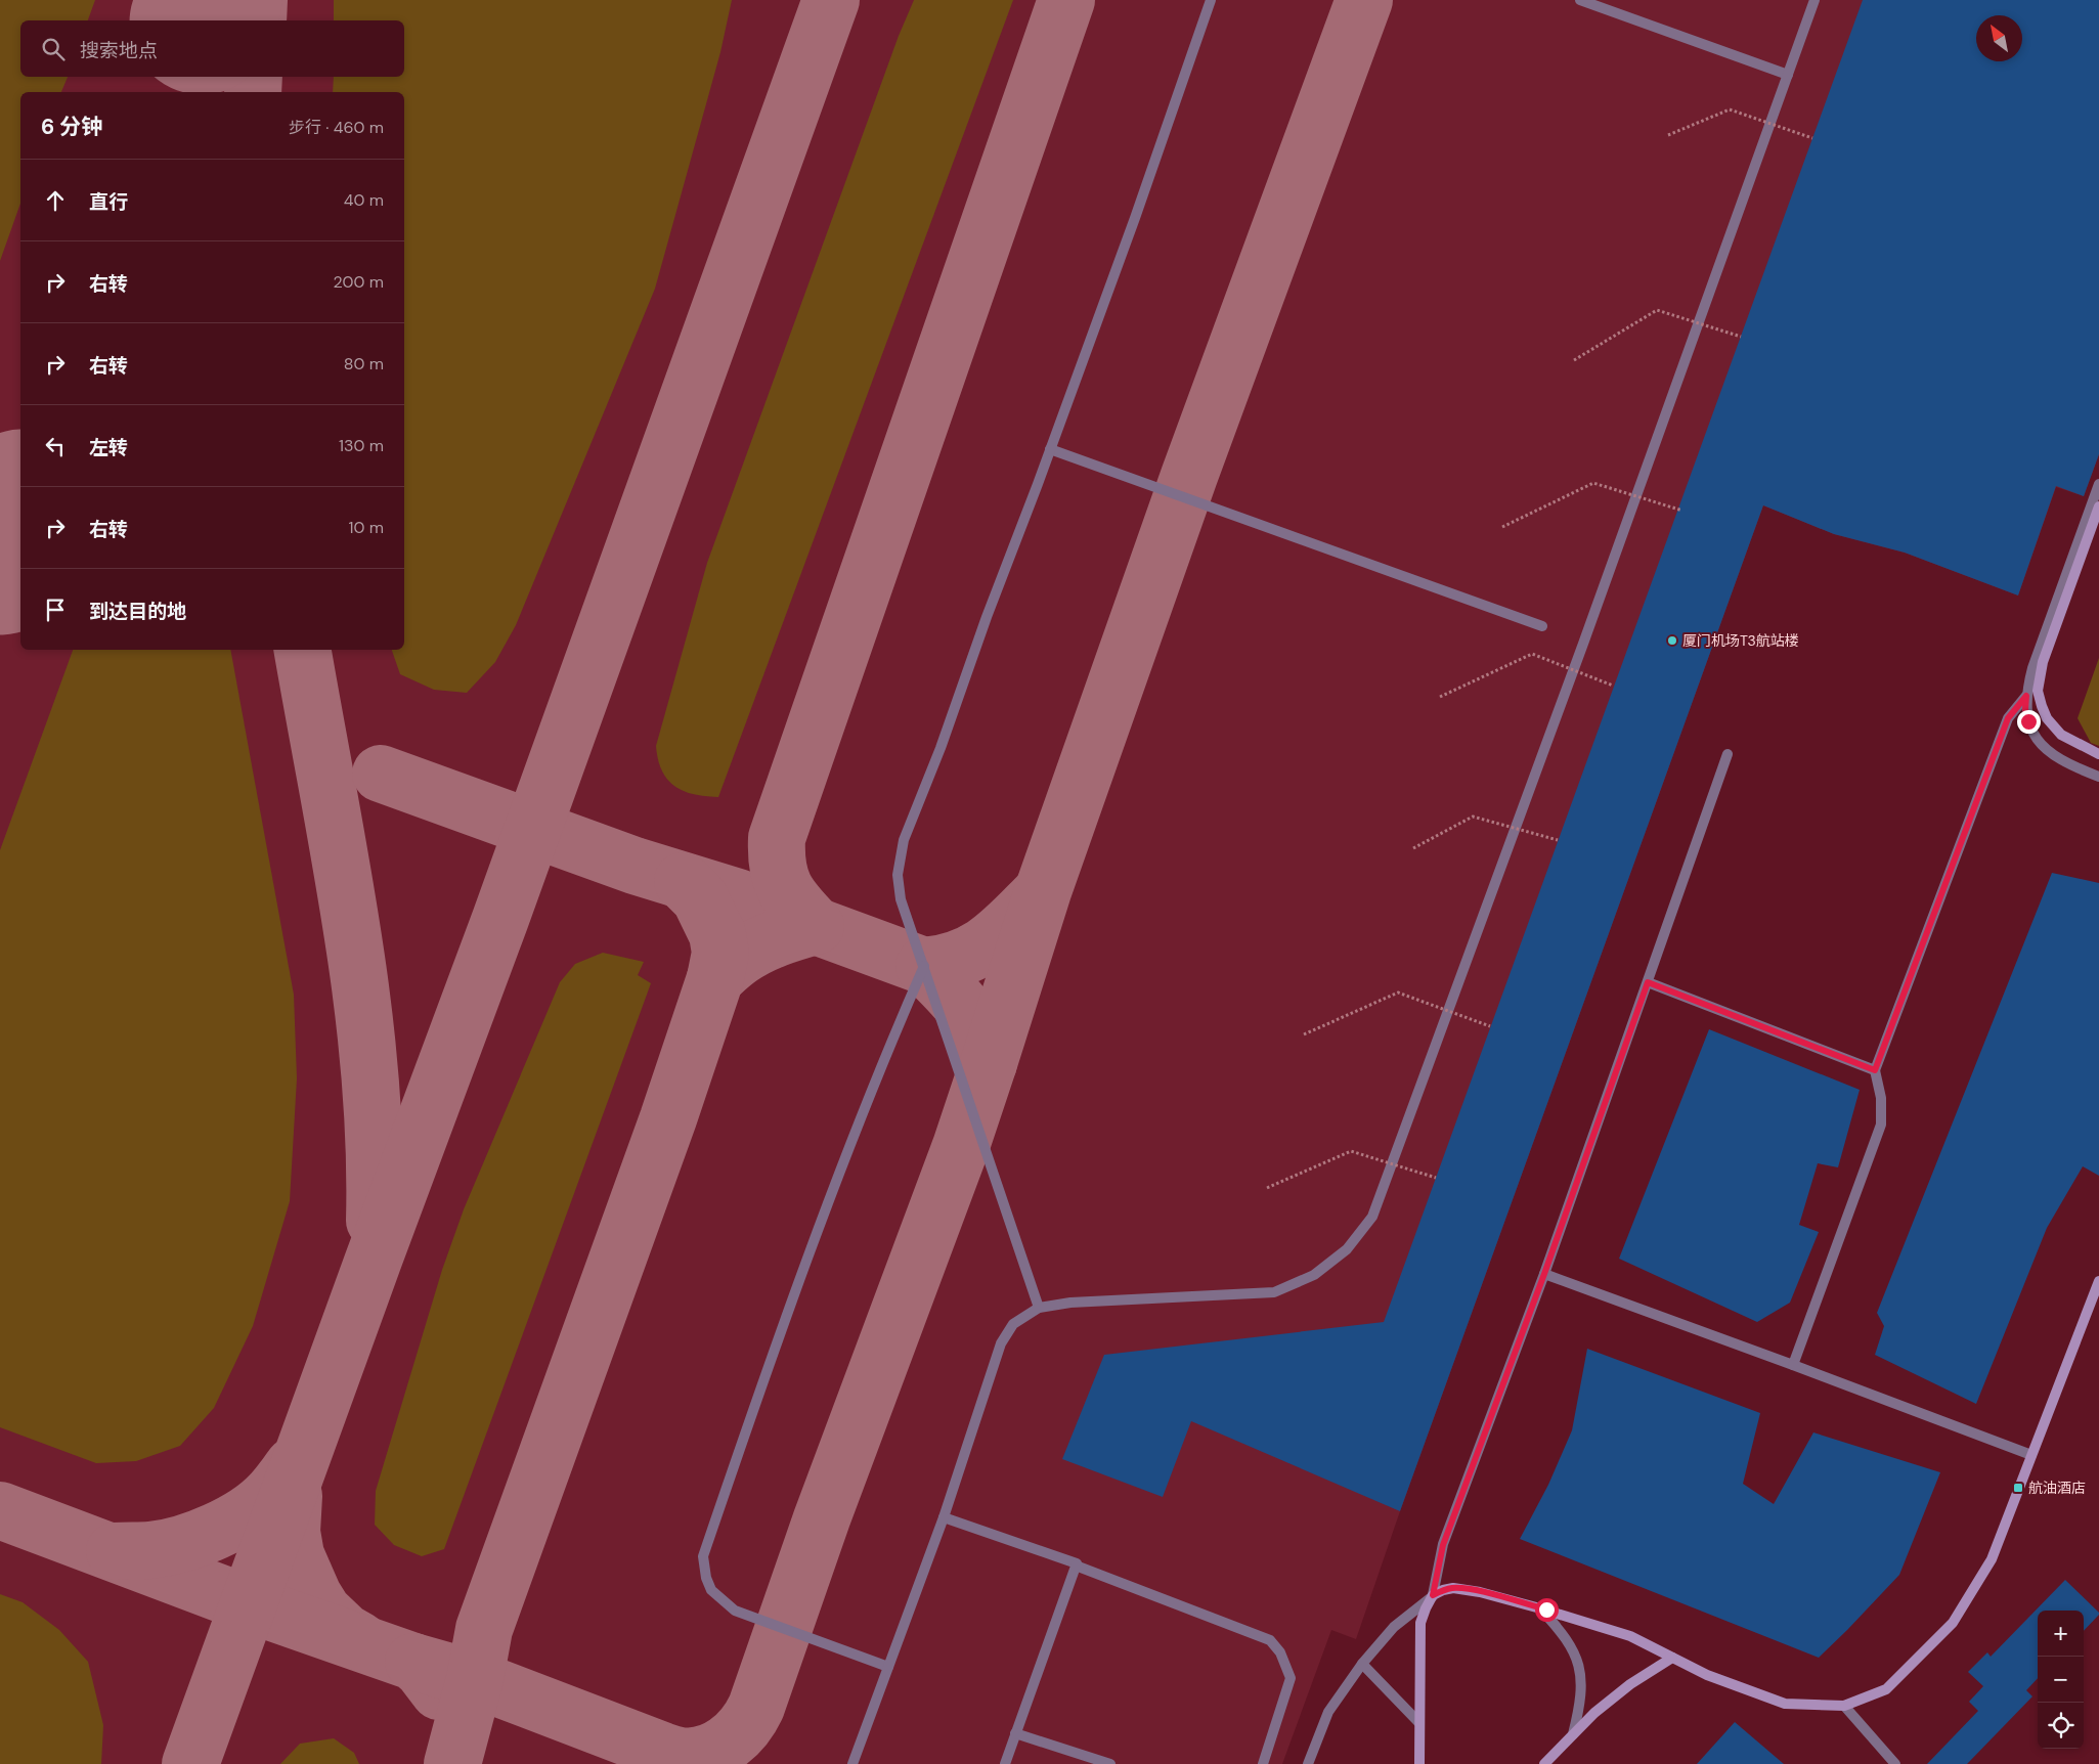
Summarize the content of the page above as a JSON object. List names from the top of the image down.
{
  "places": {
    "other": ["厦门机场T3航站楼"],
    "transit": ["航油酒店"]
  },
  "north": "top left",
  "page": {
    "search": "搜索地点",
    "heading": ["6 分钟", "步行 · 460 m"],
    "list": [
      ["直行", "40 m"],
      ["右转", "200 m"],
      ["右转", "80 m"],
      ["左转", "130 m"],
      ["右转", "10 m"],
      "到达目的地"
    ],
    "map_buttons": ["+", "−"]
  }
}
